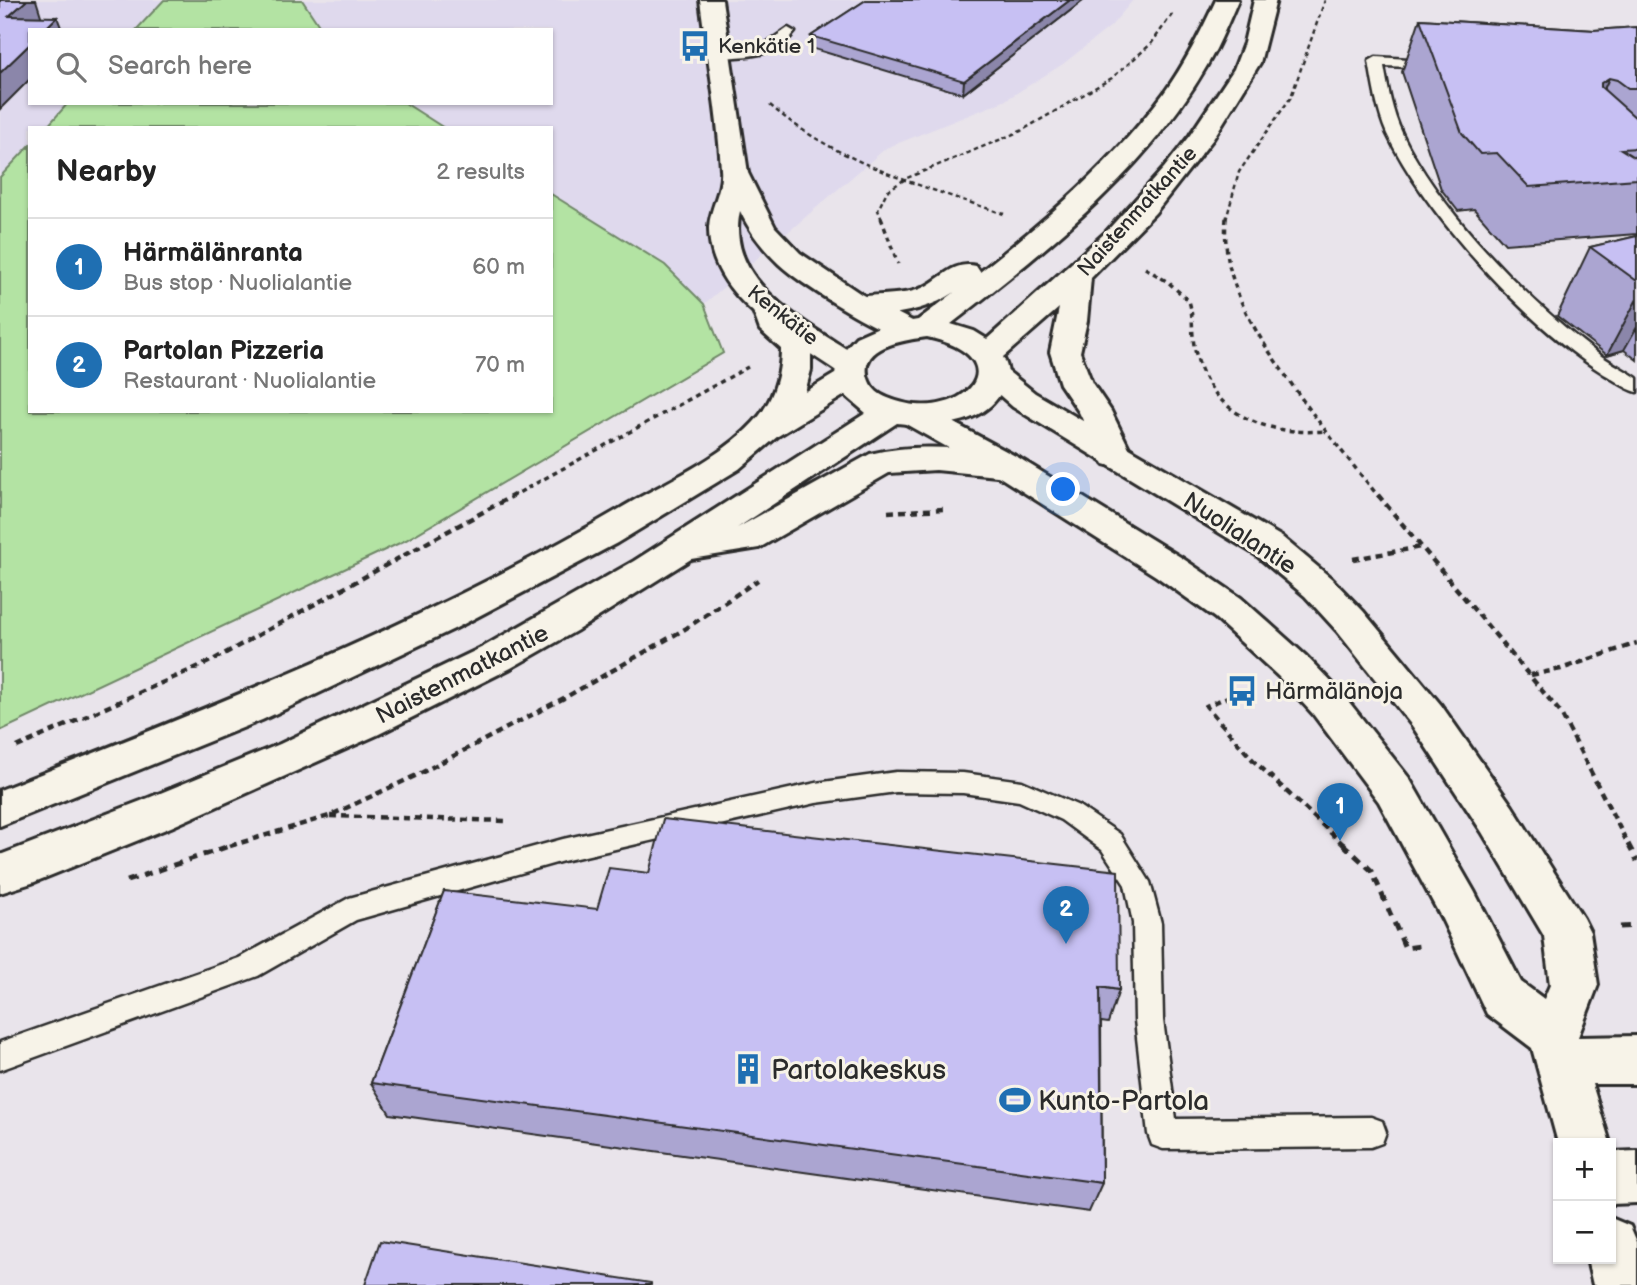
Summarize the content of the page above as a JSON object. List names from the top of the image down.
{
  "streets": {
    "main road": ["Naistenmatkantie", "Kenkätie", "Nuolialantie"]
  },
  "crossings": [
    ["Naistenmatkantie", "Kenkätie"],
    ["Naistenmatkantie", "Nuolialantie"],
    ["Kenkätie", "Nuolialantie"]
  ],
  "places": {
    "bus stop": ["Kenkätie 1", "Härmälänoja"],
    "building": ["Partolakeskus"],
    "sports": ["Kunto-Partola"]
  },
  "page": {
    "search": "Search here",
    "heading": ["Nearby", "2 results"],
    "list": [
      {
        "mark": "1",
        "name": "Härmälänranta",
        "note": "Bus stop · Nuolialantie",
        "value": "60 m"
      },
      {
        "mark": "2",
        "name": "Partolan Pizzeria",
        "note": "Restaurant · Nuolialantie",
        "value": "70 m"
      }
    ],
    "pins": ["1", "2"],
    "map_buttons": ["+", "−"]
  }
}
